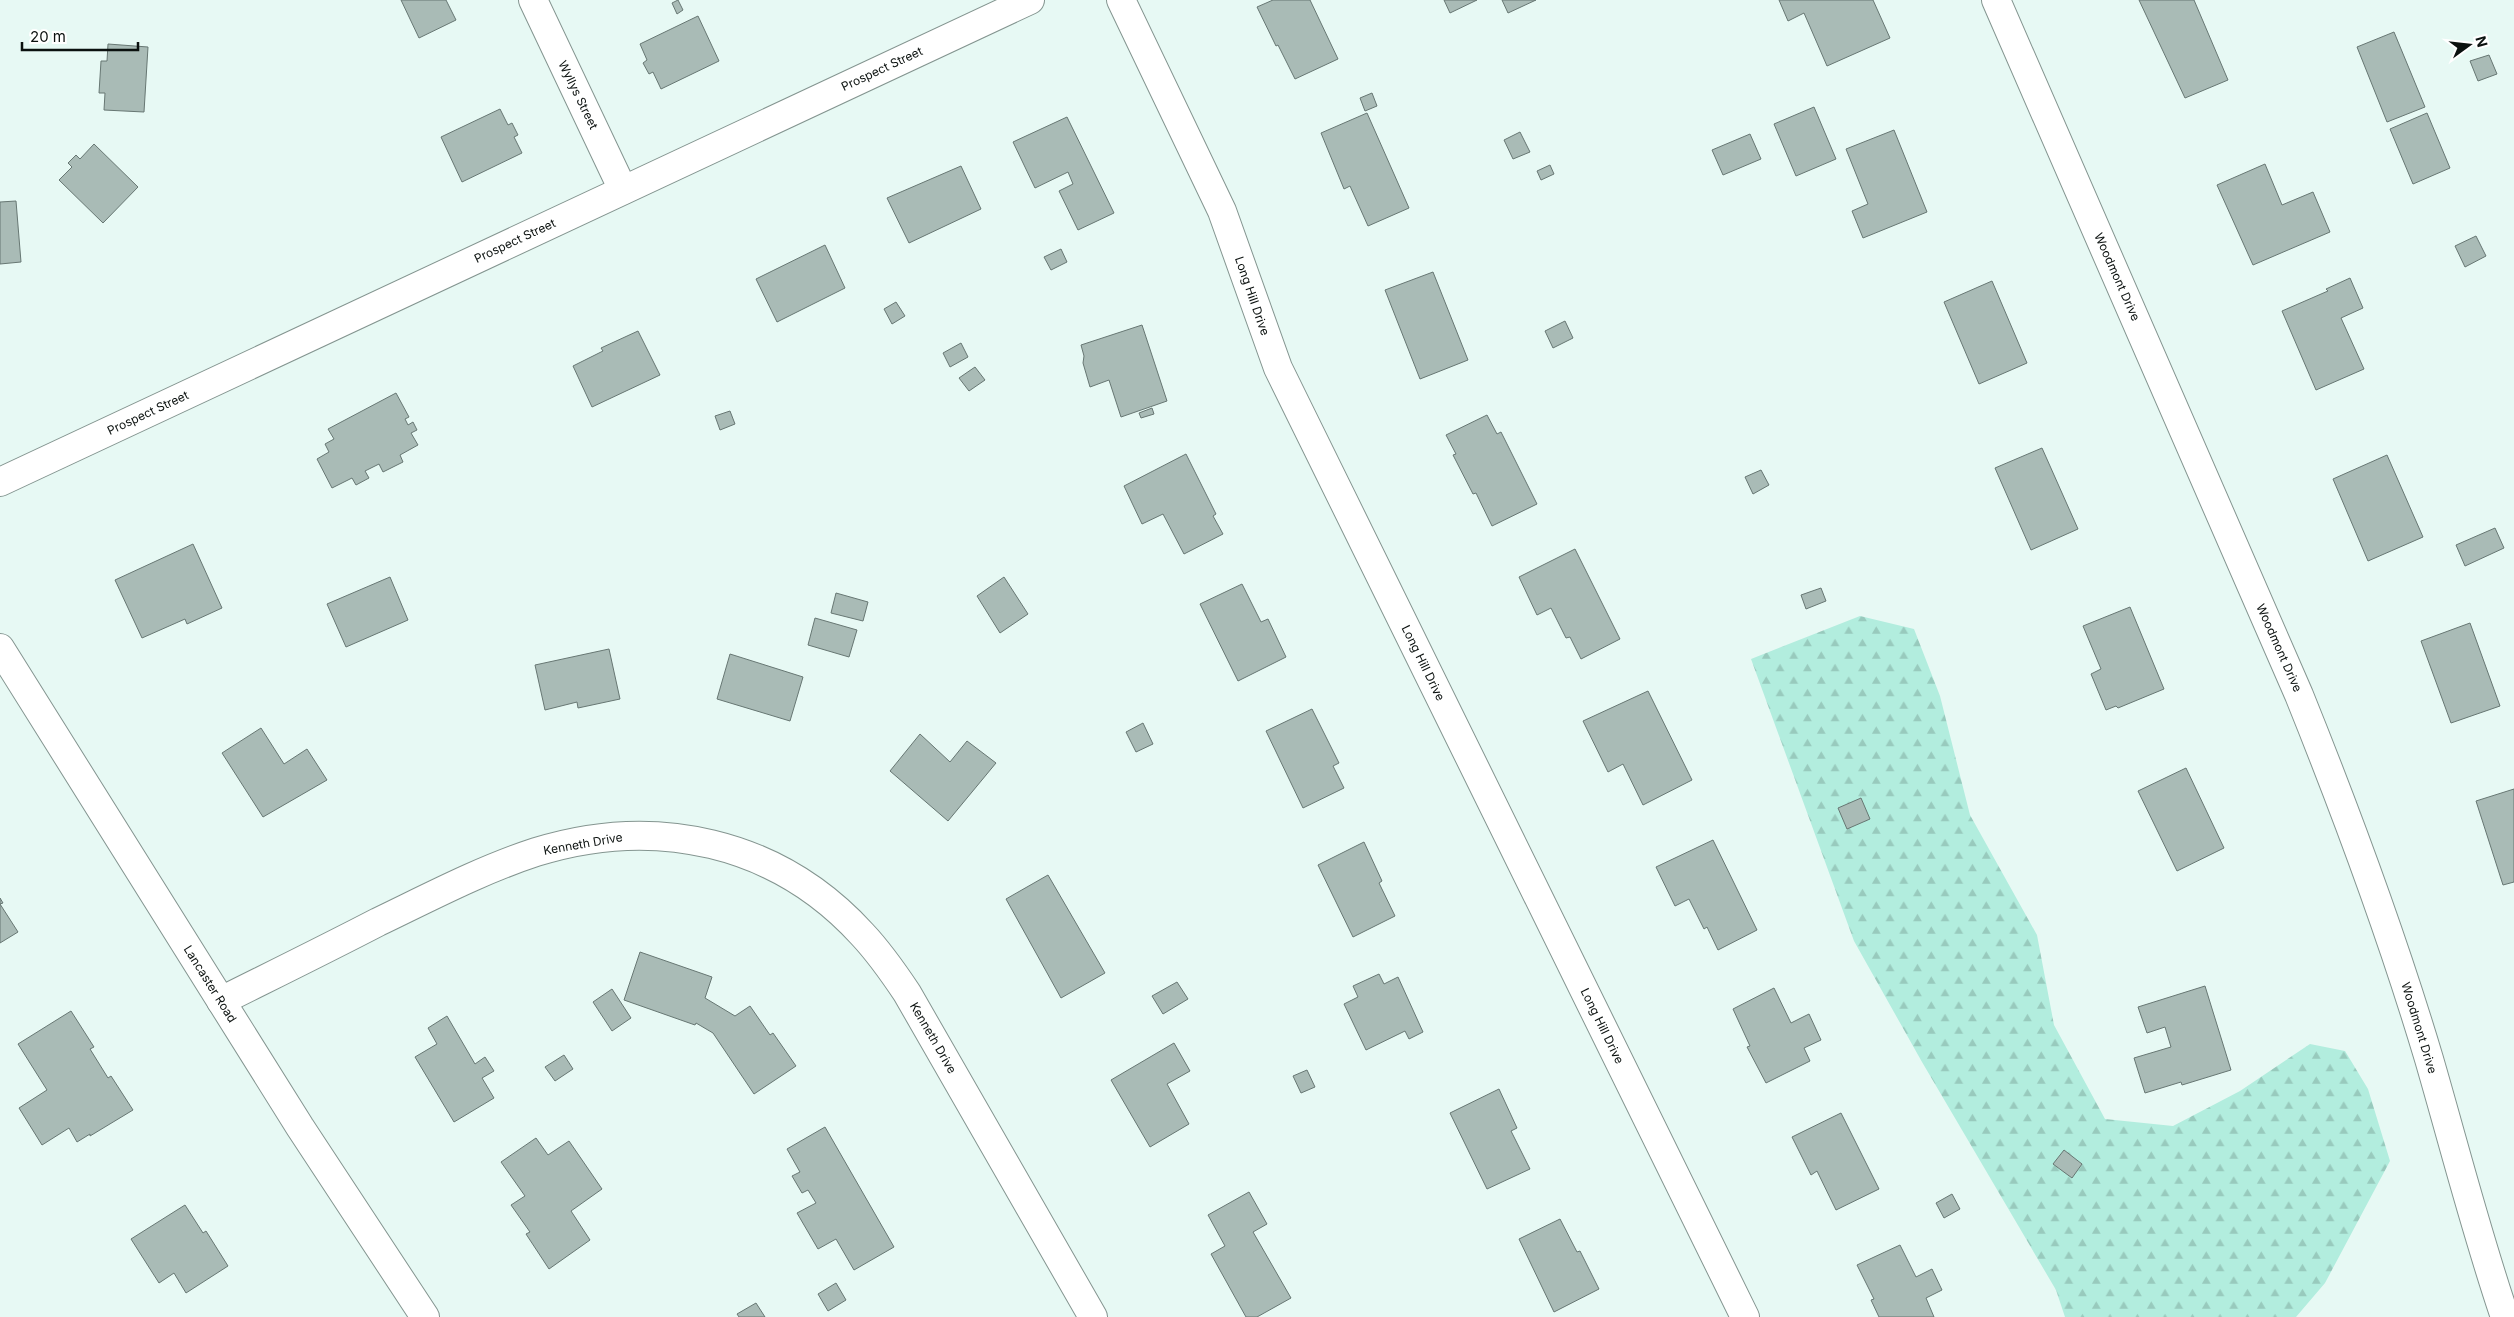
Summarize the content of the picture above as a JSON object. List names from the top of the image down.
{
  "streets": {
    "street": [
      "Prospect Street",
      "Wyllys Street",
      "Woodmont Drive",
      "Long Hill Drive",
      "Kenneth Drive",
      "Lancaster Road"
    ]
  },
  "crossings": [
    ["Prospect Street", "Wyllys Street"],
    ["Kenneth Drive", "Lancaster Road"]
  ],
  "scale_bar": "20 m",
  "north": "right"
}
